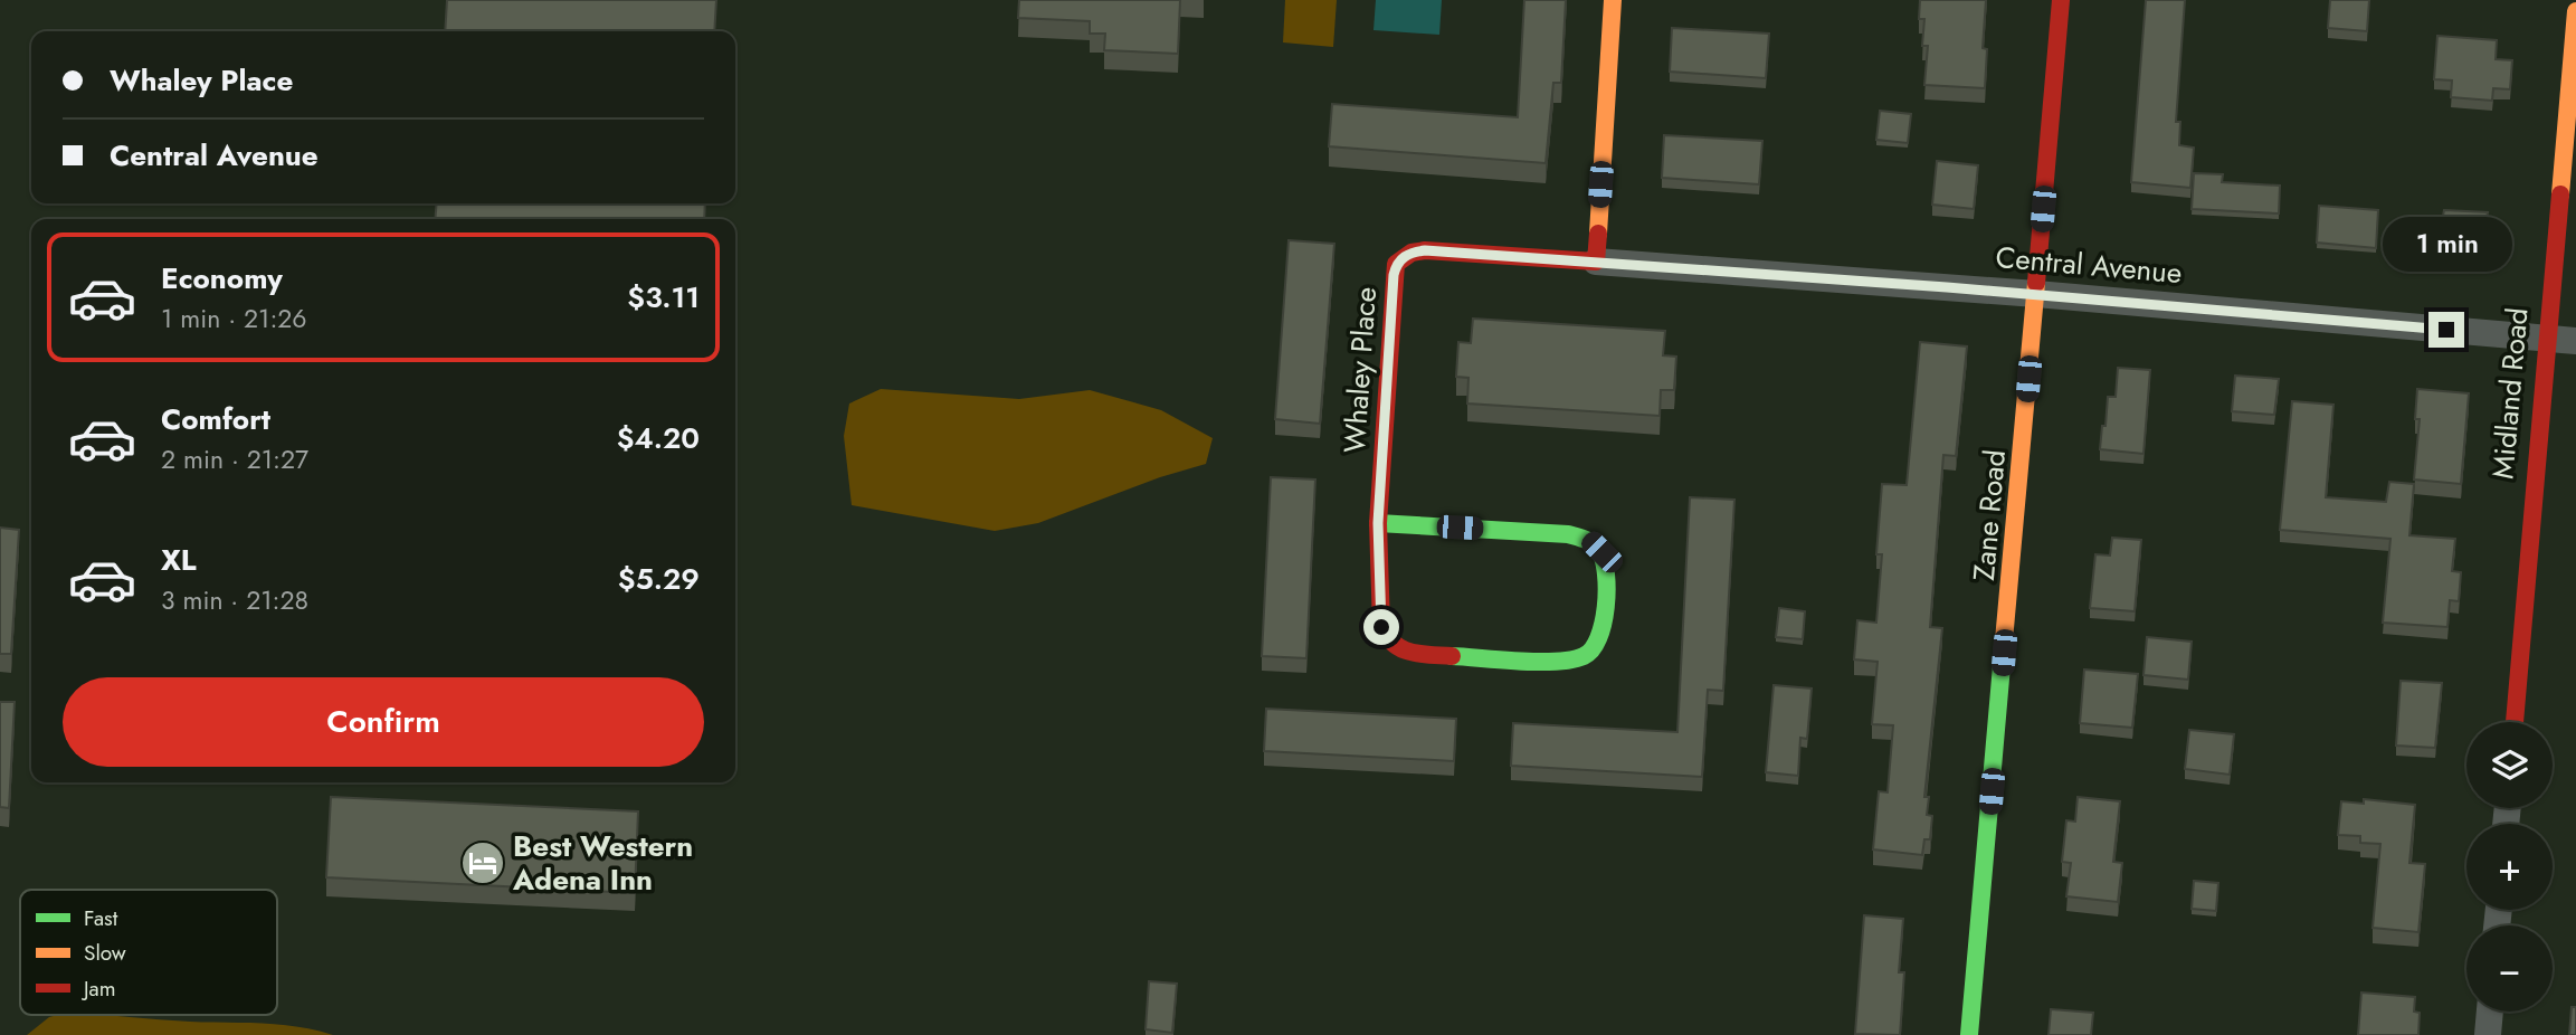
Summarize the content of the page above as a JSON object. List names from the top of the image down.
{
  "streets": {
    "street": [
      "Central Avenue",
      "Whaley Place",
      "Midland Road",
      "Zane Road"
    ]
  },
  "crossings": [
    ["Central Avenue", "Whaley Place"],
    ["Central Avenue", "Midland Road"],
    ["Central Avenue", "Zane Road"]
  ],
  "places": {
    "hotel": ["Best Western Adena Inn"]
  },
  "legend": ["Fast", "Slow", "Jam"],
  "page": {
    "banner": ["Whaley Place", "Central Avenue"],
    "bubble": "1 min",
    "list": [
      {
        "name": "Economy",
        "note": "1 min · 21:26",
        "value": "$3.11"
      },
      {
        "name": "Comfort",
        "note": "2 min · 21:27",
        "value": "$4.20"
      },
      {
        "name": "XL",
        "note": "3 min · 21:28",
        "value": "$5.29"
      }
    ],
    "buttons": "Confirm",
    "map_buttons": ["+", "−"]
  }
}
